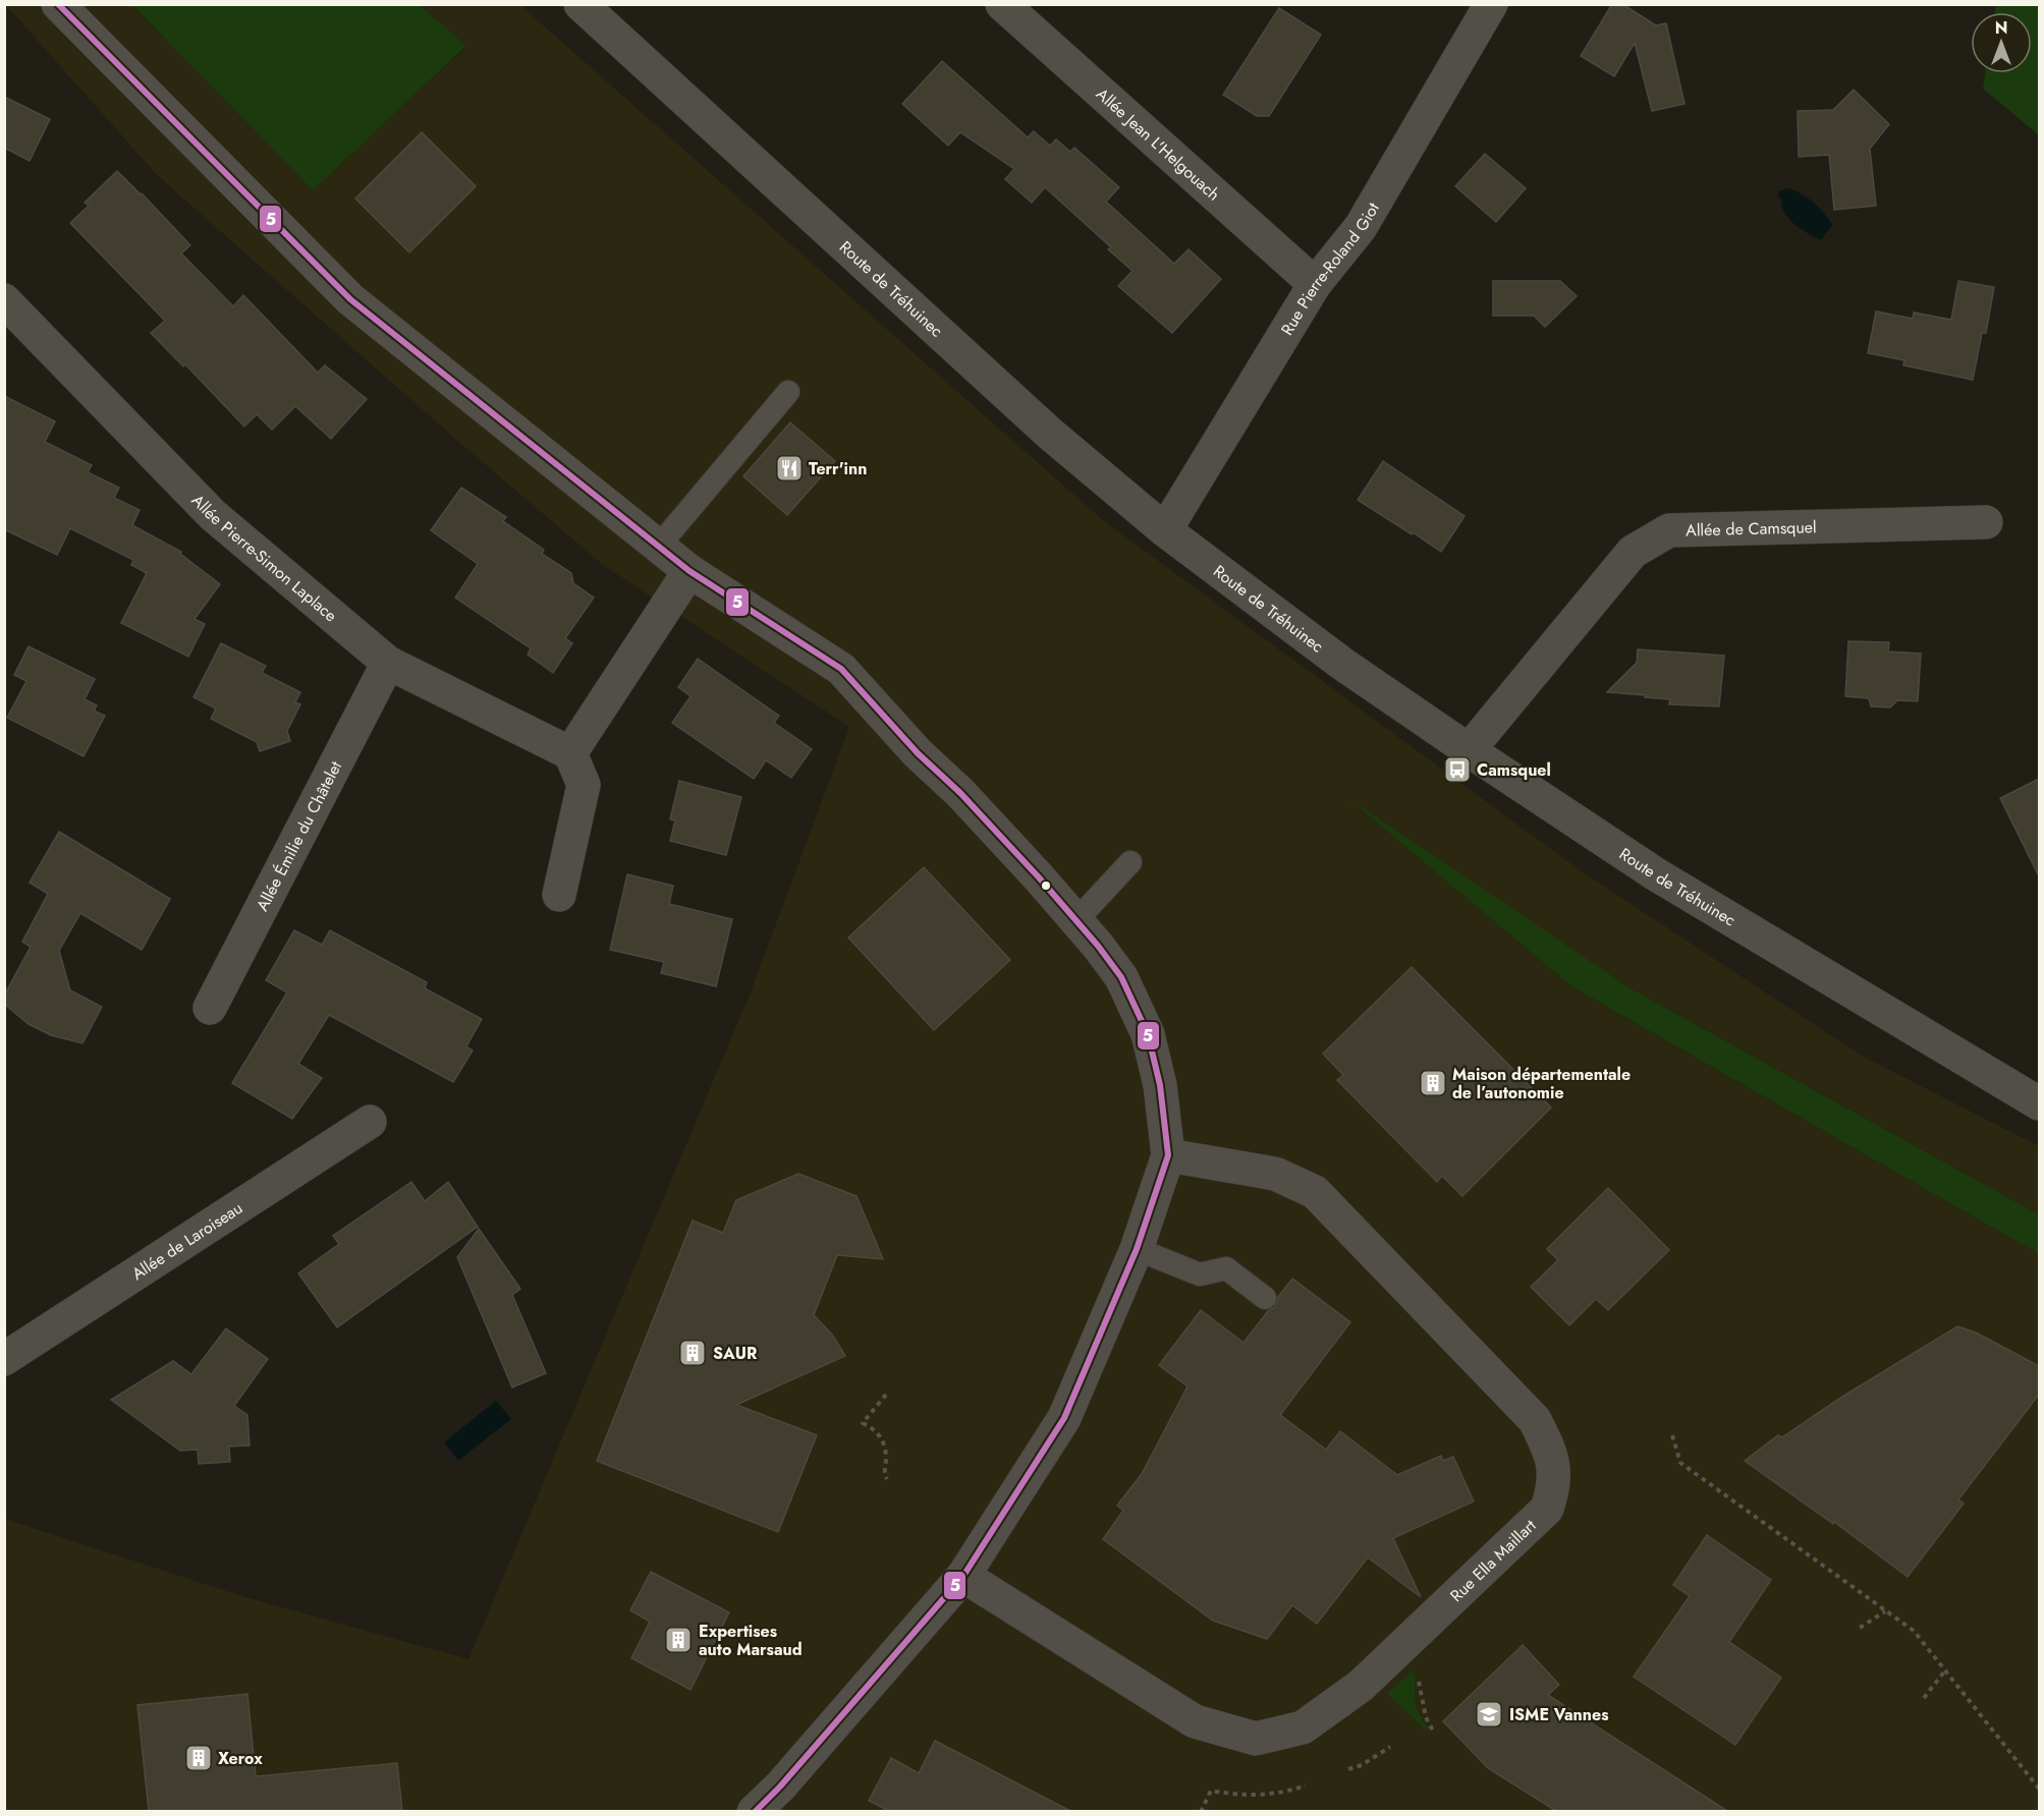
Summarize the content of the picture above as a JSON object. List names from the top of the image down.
{
  "streets": {
    "street": [
      "Allée Jean L'Helgouach",
      "Rue Pierre-Roland Giot",
      "Route de Tréhuinec",
      "Allée de Camsquel",
      "Allée Pierre-Simon Laplace",
      "Allée Émilie du Châtelet",
      "Allée de Laroiseau",
      "Rue Ella Maillart"
    ]
  },
  "crossings": [
    ["Allée Jean L'Helgouach", "Rue Pierre-Roland Giot"],
    ["Rue Pierre-Roland Giot", "Route de Tréhuinec"],
    ["Route de Tréhuinec", "Allée de Camsquel"],
    ["Allée Pierre-Simon Laplace", "Allée Émilie du Châtelet"]
  ],
  "places": {
    "restaurant": ["Terr'inn"],
    "bus stop": ["Camsquel"],
    "building": [
      "Maison départementale de l’autonomie",
      "SAUR",
      "Expertises auto Marsaud",
      "Xerox"
    ],
    "school or university": ["ISME Vannes"]
  },
  "lines": ["transit line 5"],
  "north": "top"
}
